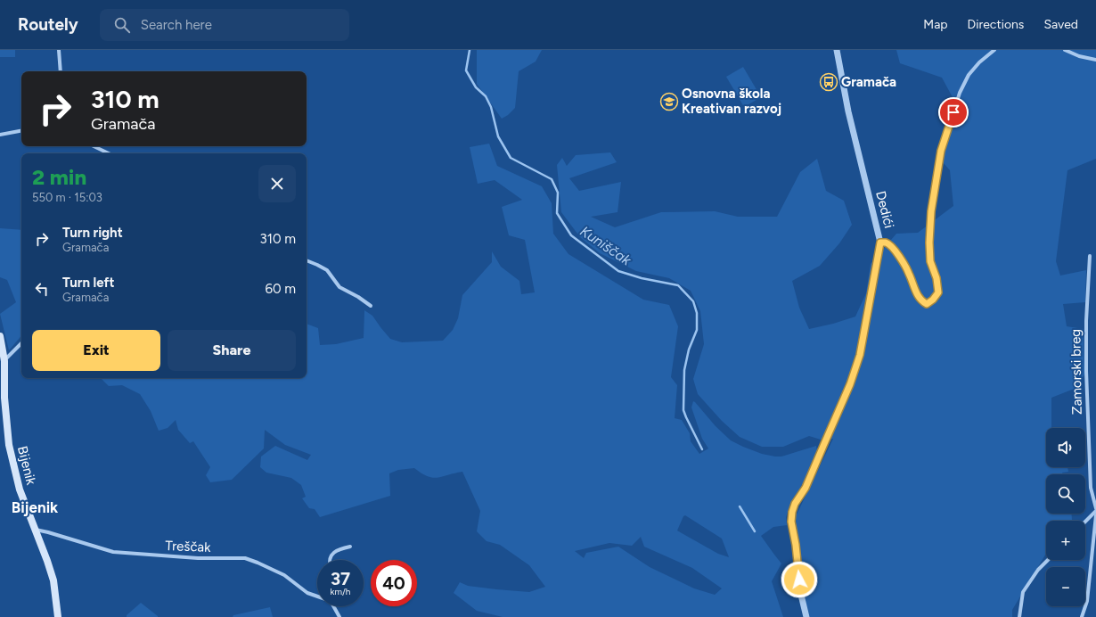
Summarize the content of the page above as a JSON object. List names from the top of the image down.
{
  "streets": {
    "main road": ["Bijenik"],
    "street": ["Dedići", "Zamorski breg", "Treščak"]
  },
  "crossings": [
    ["Bijenik", "Treščak"]
  ],
  "districts": ["Bijenik"],
  "water": ["Kuniščak"],
  "places": {
    "bus stop": ["Gramača"],
    "school or university": ["Osnovna škola Kreativan razvoj"]
  },
  "page": {
    "header": "Routely",
    "search": "Search here",
    "nav": ["Map", "Directions", "Saved"],
    "turn": ["310 m", "Gramača"],
    "heading": ["2 min", "550 m · 15:03"],
    "list": [
      {
        "name": "Turn right",
        "note": "Gramača",
        "value": "310 m"
      },
      {
        "name": "Turn left",
        "note": "Gramača",
        "value": "60 m"
      }
    ],
    "buttons": ["Exit", "Share"],
    "map_buttons": ["+", "−"],
    "speed": "37 km/h",
    "limit": "40"
  }
}
